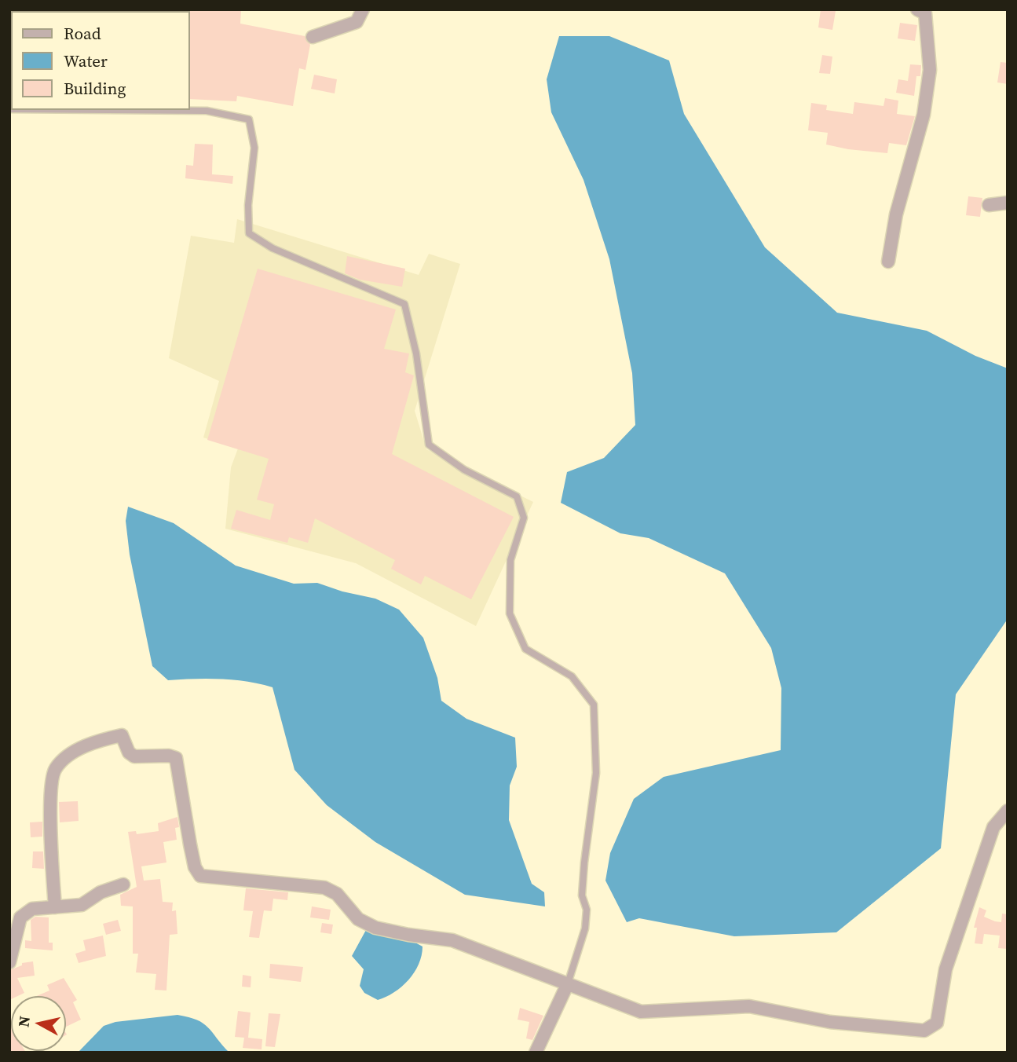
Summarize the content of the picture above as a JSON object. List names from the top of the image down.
{
  "legend": ["Road", "Water", "Building"],
  "north": "left"
}
